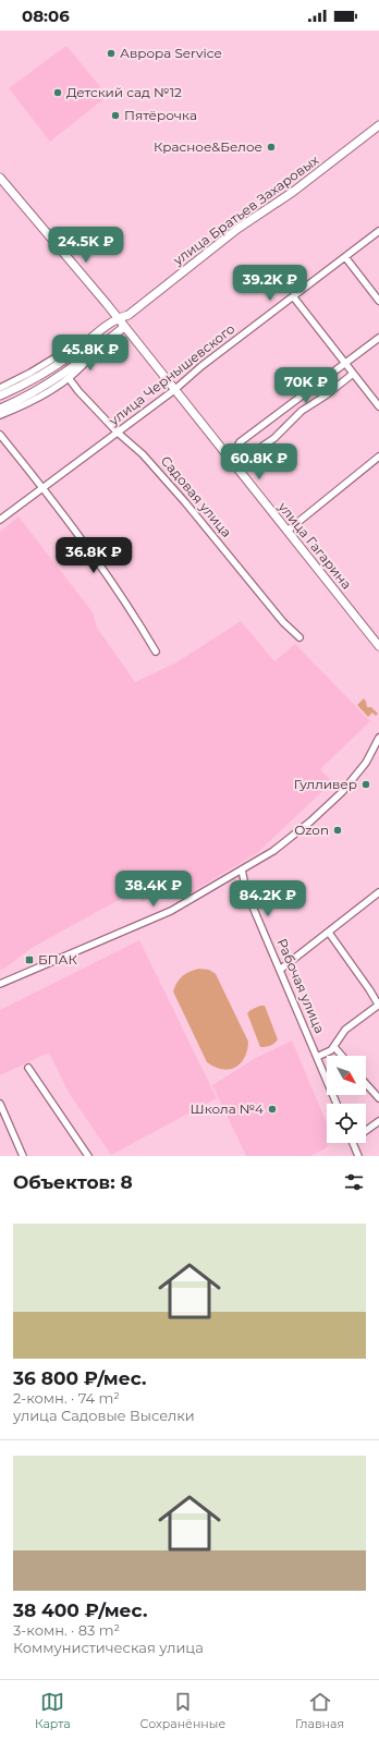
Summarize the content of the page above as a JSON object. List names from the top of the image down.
{
  "streets": {
    "main road": ["улица Братьев Захаровых", "улица Гагарина"],
    "street": ["улица Чернышевского", "Садовая улица", "Рабочая улица"]
  },
  "crossings": [
    ["улица Братьев Захаровых", "улица Гагарина"],
    ["улица Чернышевского", "Садовая улица"],
    ["улица Чернышевского", "улица Гагарина"]
  ],
  "places": {
    "other": [
      "Аврора Service",
      "Детский сад №12",
      "Пятёрочка",
      "Красное&Белое",
      "Гулливер",
      "Ozon",
      "Школа №4"
    ],
    "transit": ["БПАК"]
  },
  "north": "bottom right",
  "page": {
    "status": "08:06",
    "price": [
      "24.5K ₽",
      "39.2K ₽",
      "45.8K ₽",
      "70K ₽",
      "60.8K ₽",
      "36.8K ₽",
      "38.4K ₽",
      "84.2K ₽"
    ],
    "heading": "Объектов: 8",
    "list": [
      {
        "name": "36 800 ₽/мес.",
        "note": "2-комн. · 74 m² · улица Садовые Выселки"
      },
      {
        "name": "38 400 ₽/мес.",
        "note": "3-комн. · 83 m² · Коммунистическая улица"
      }
    ],
    "tabs": ["Карта", "Сохранённые", "Главная"]
  }
}
